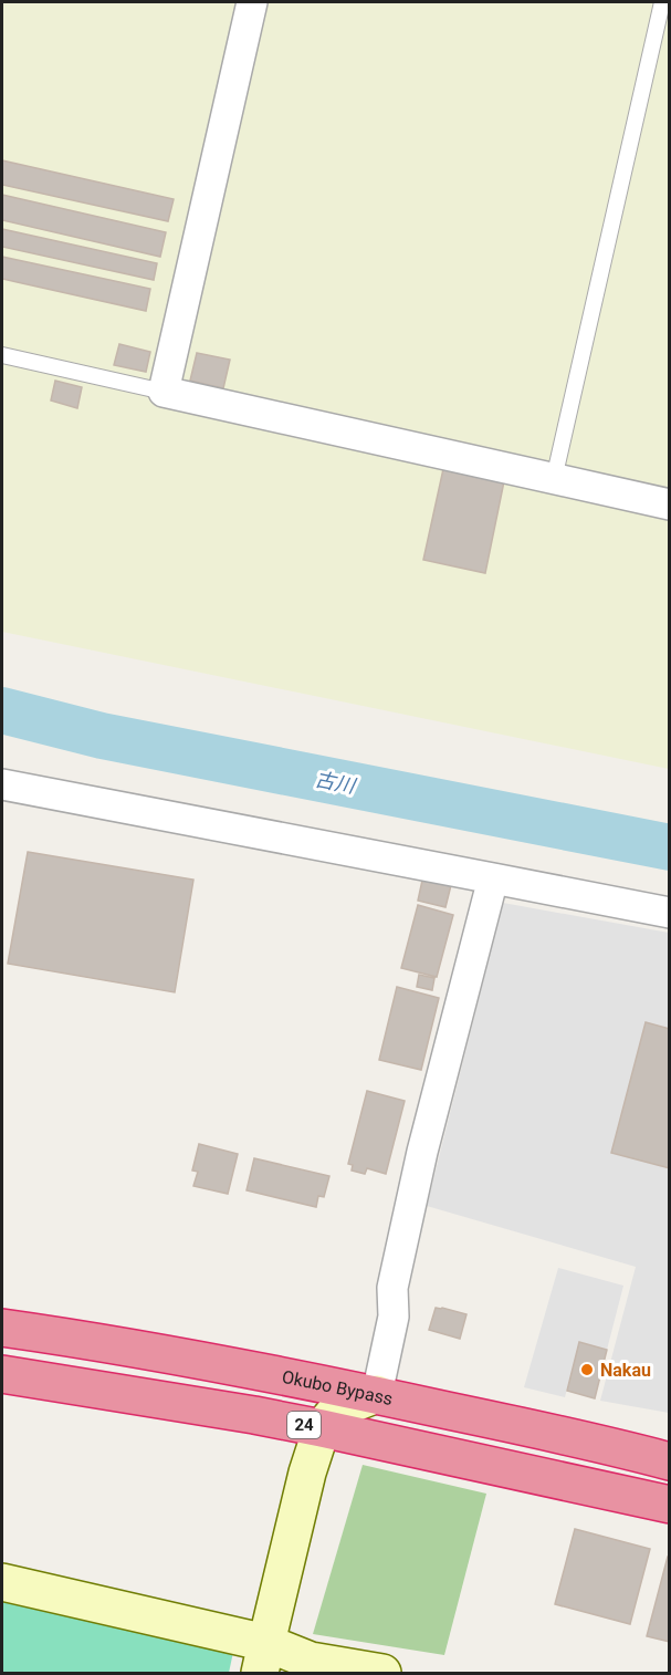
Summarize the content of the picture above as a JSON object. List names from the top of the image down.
{
  "streets": {
    "highway": ["Okubo Bypass", "24"]
  },
  "water": ["古川"],
  "places": ["Nakau"]
}
